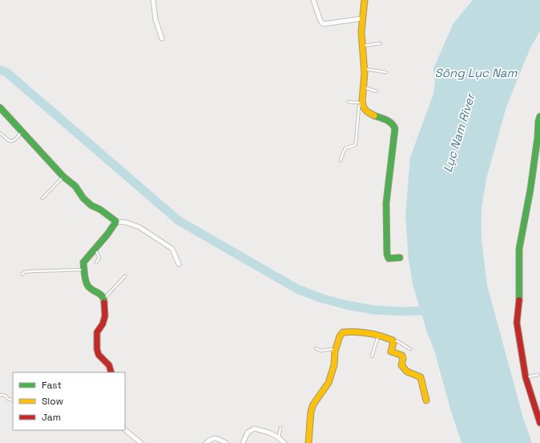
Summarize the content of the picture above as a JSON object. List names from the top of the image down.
{
  "water": ["Sông Lục Nam", "Lục Nam River"],
  "legend": ["Fast", "Slow", "Jam"]
}
